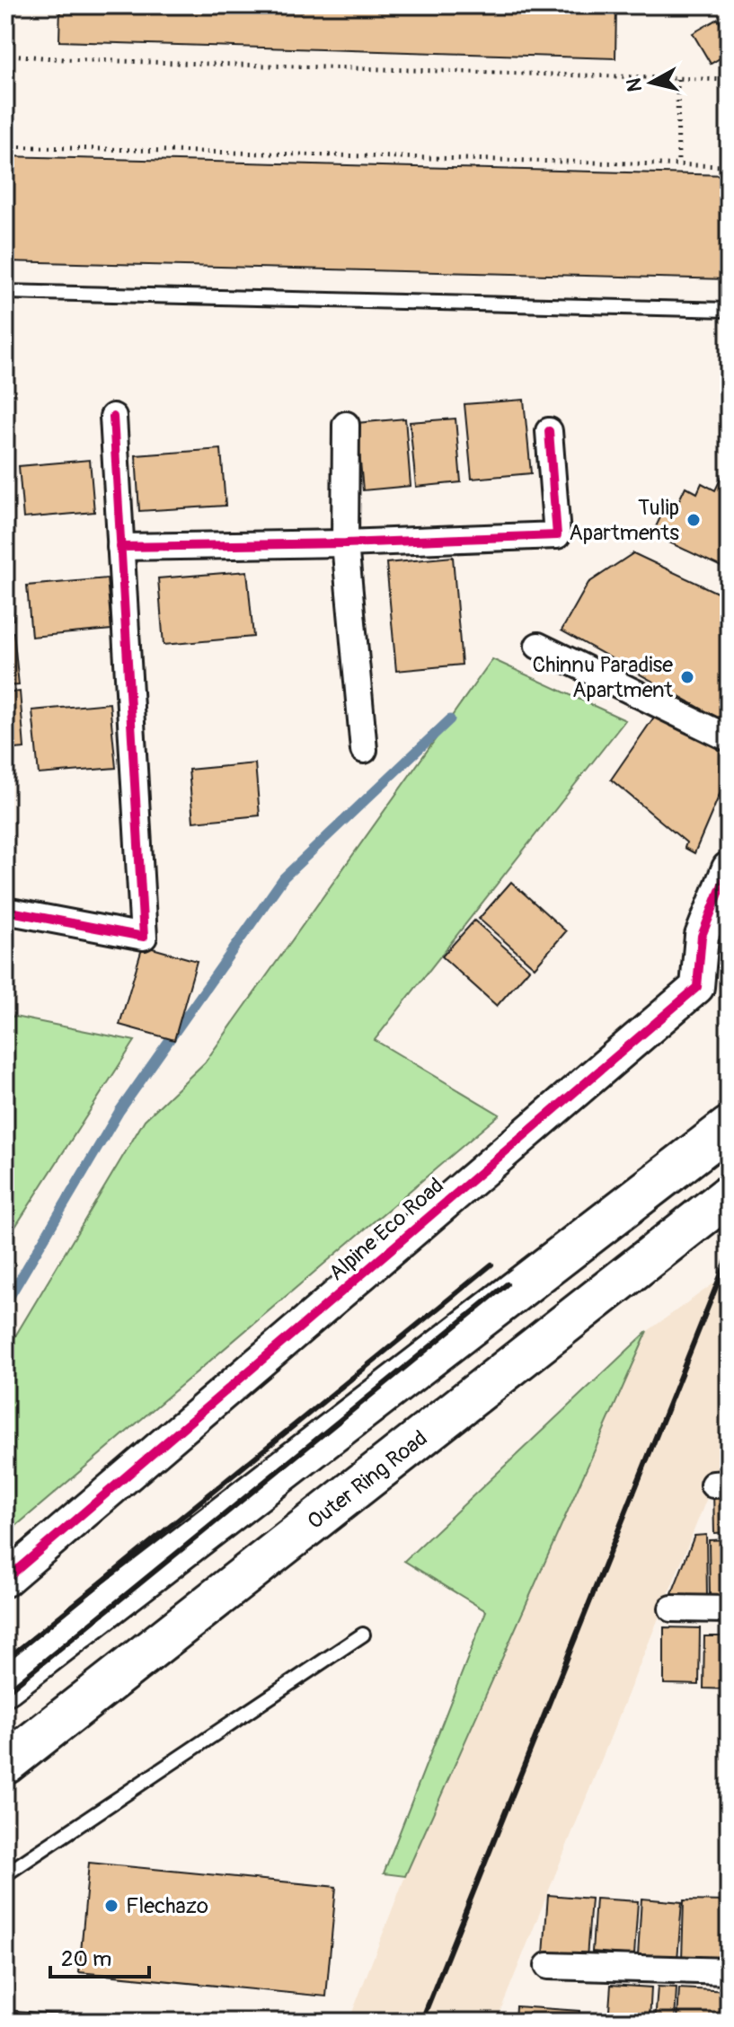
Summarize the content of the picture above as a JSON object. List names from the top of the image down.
{
  "streets": {
    "highway": ["Outer Ring Road"],
    "street": ["Alpine Eco Road"]
  },
  "places": ["Tulip Apartments", "Chinnu Paradise Apartment", "Flechazo"],
  "scale_bar": "20 m",
  "north": "left"
}
